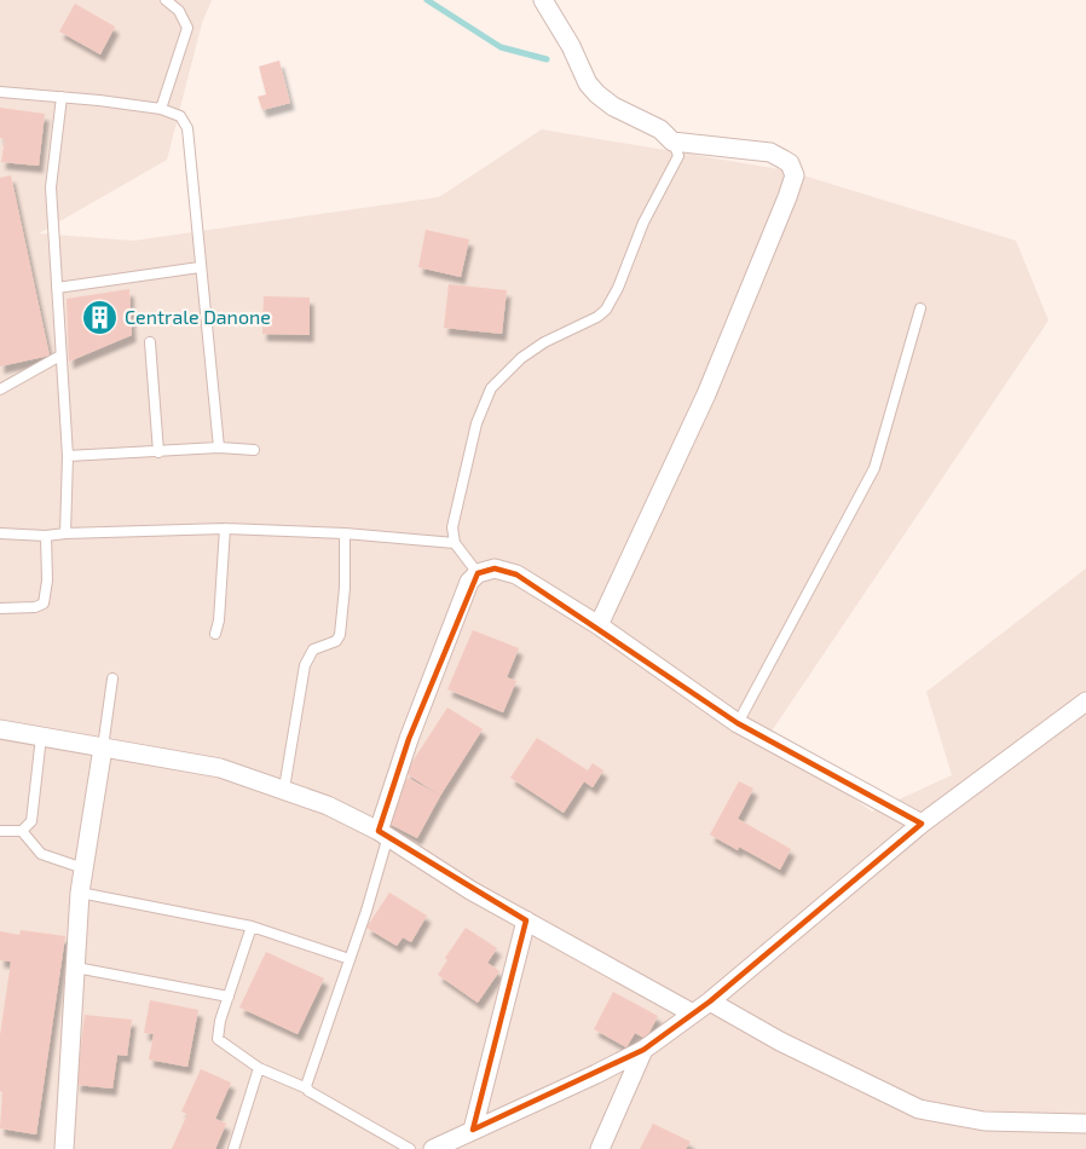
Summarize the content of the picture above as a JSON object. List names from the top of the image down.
{
  "places": {
    "building": ["Centrale Danone"]
  }
}
